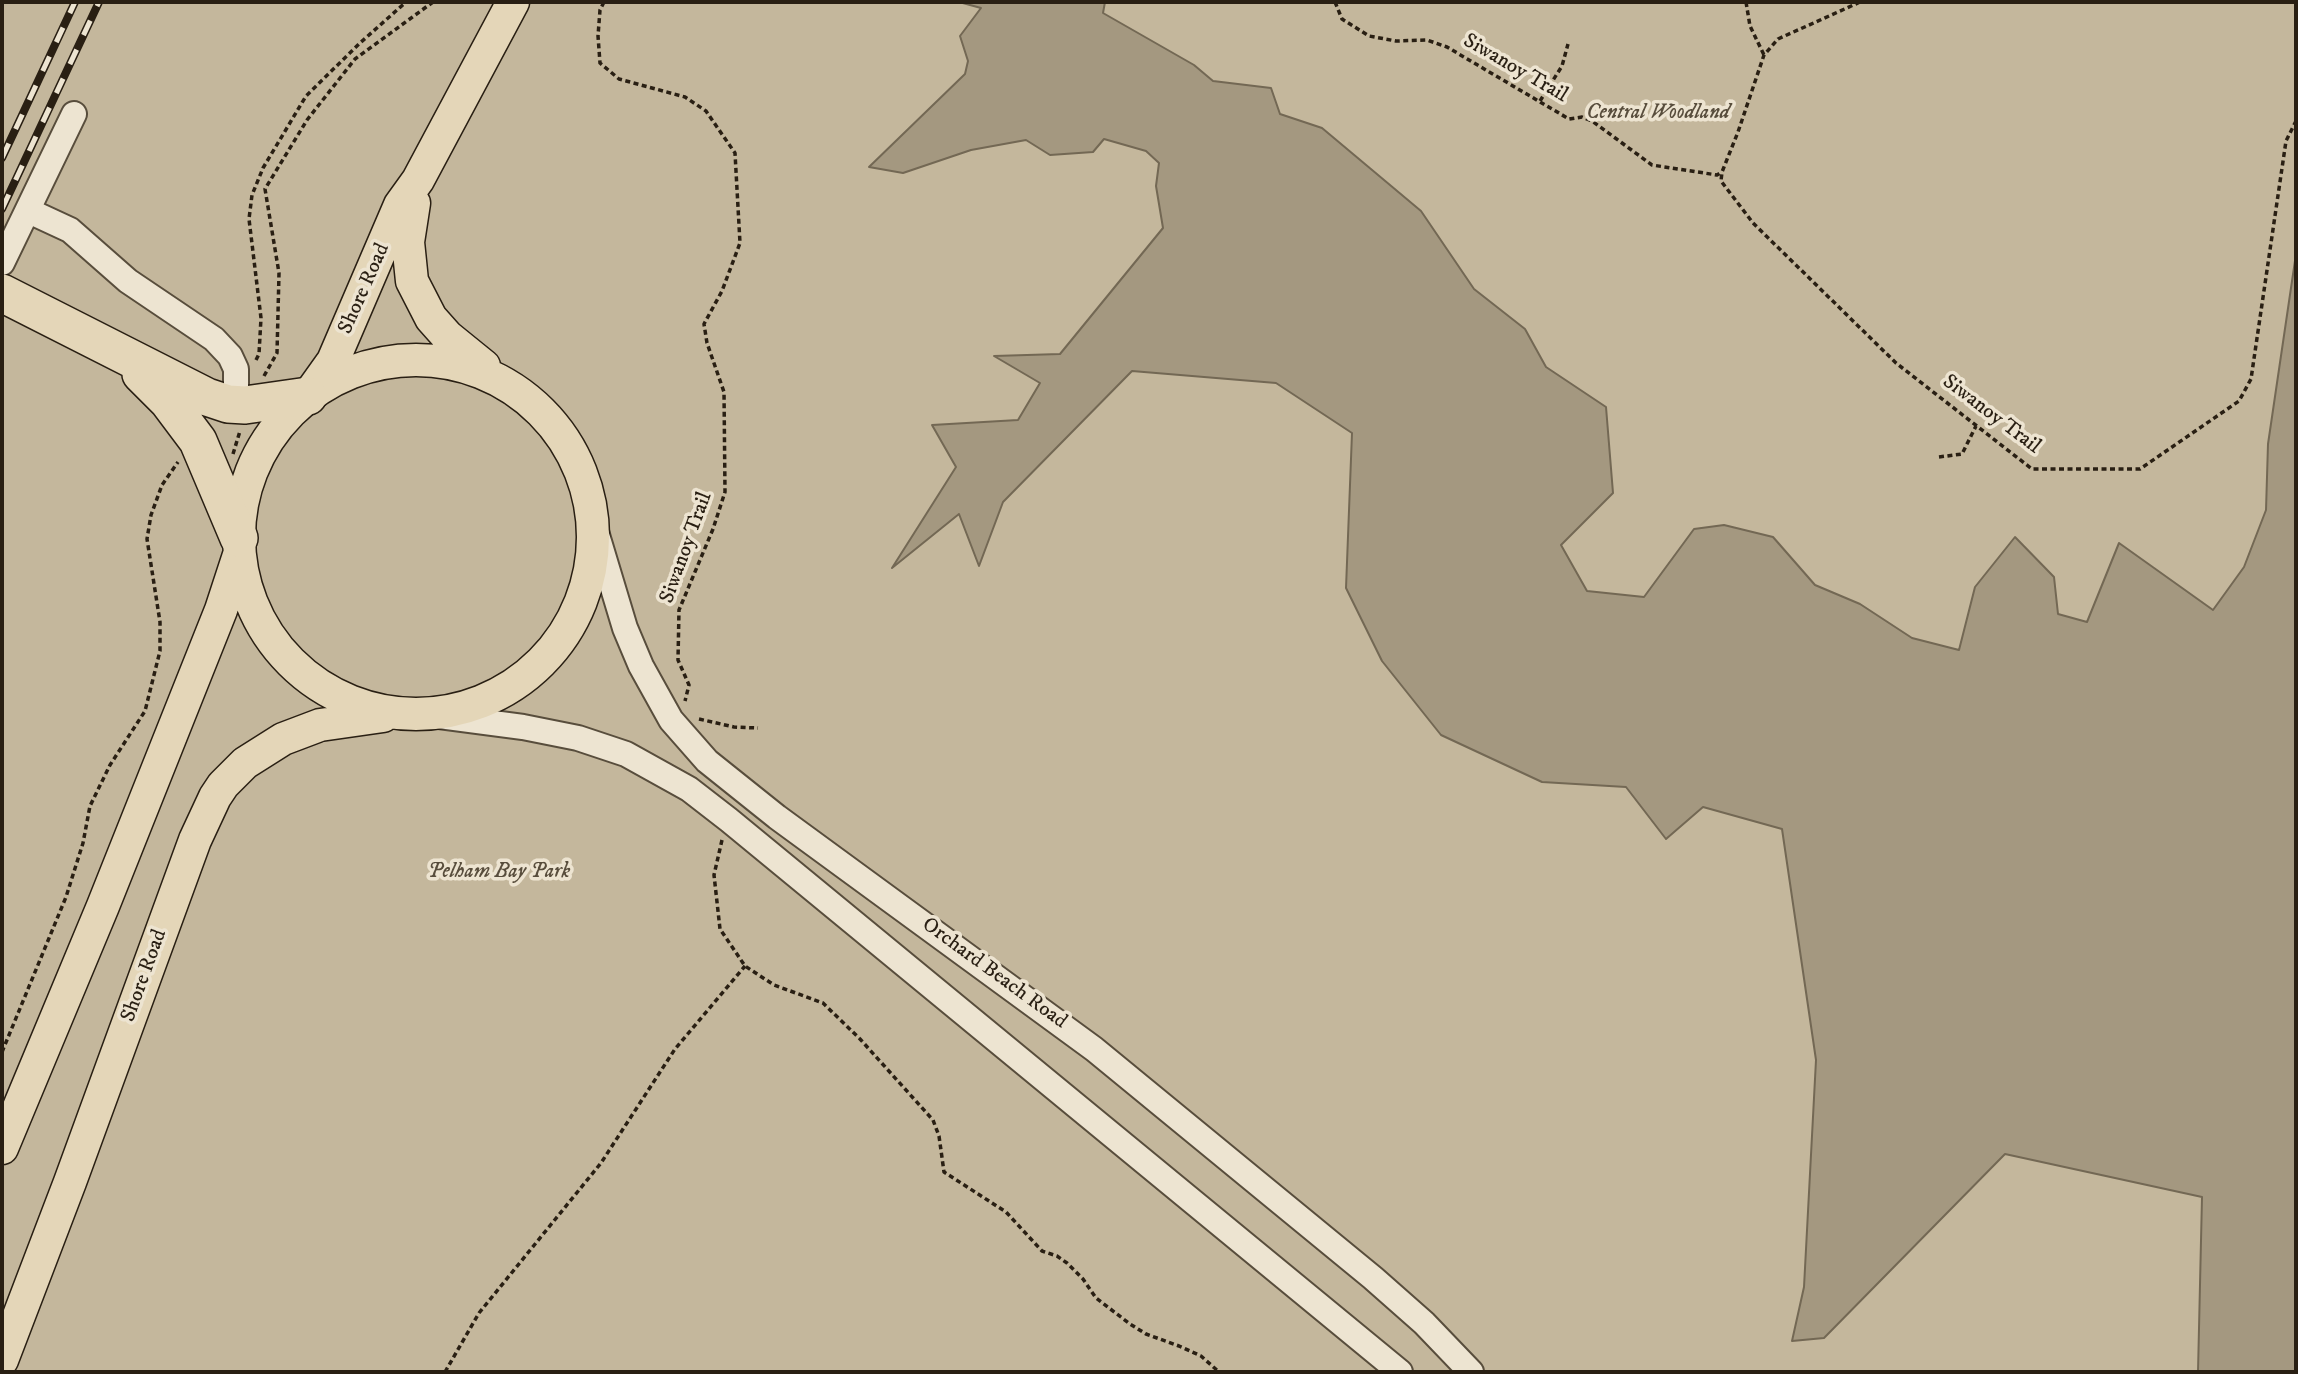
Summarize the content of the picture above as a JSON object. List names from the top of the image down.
{
  "streets": {
    "main road": ["Shore Road"],
    "street": ["Orchard Beach Road"],
    "path": ["Siwanoy Trail"]
  },
  "crossings": [
    ["Siwanoy Trail", "Orchard Beach Road"],
    ["Shore Road", "Orchard Beach Road"]
  ],
  "parks": ["Central Woodland", "Pelham Bay Park"]
}
